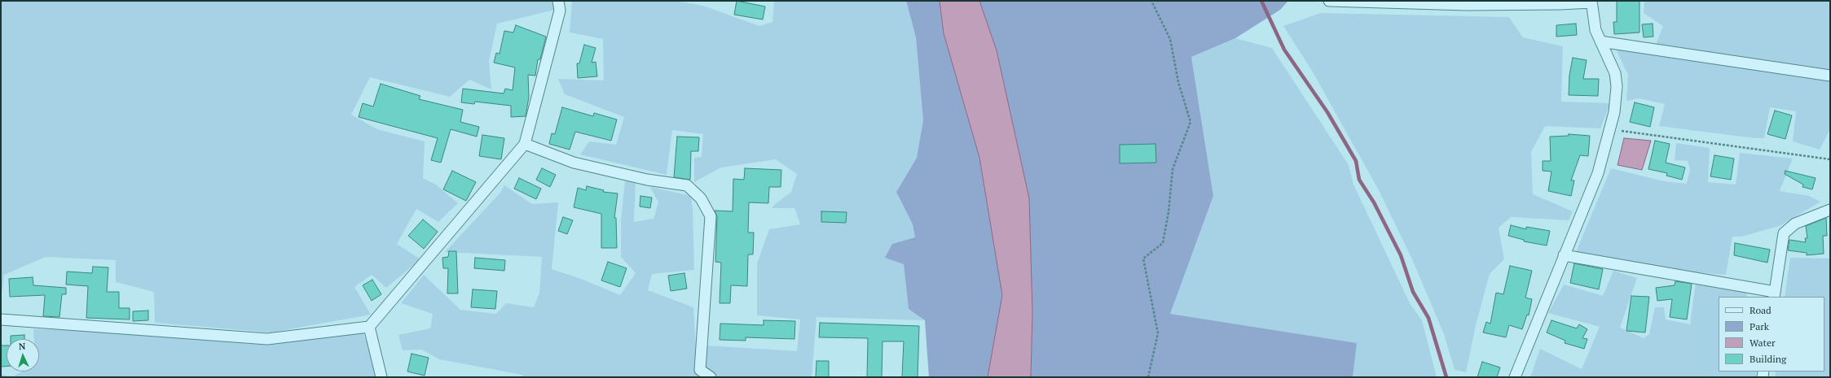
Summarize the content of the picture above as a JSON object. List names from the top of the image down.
{
  "legend": [
    "Road",
    "Park",
    "Water",
    "Building"
  ],
  "north": "top"
}
